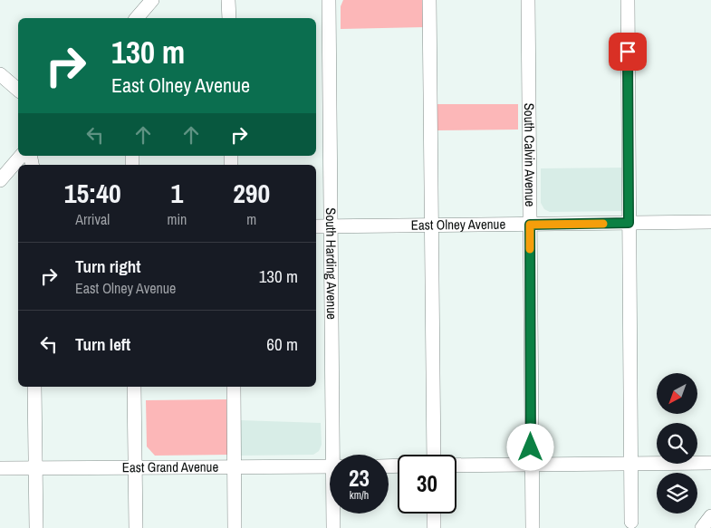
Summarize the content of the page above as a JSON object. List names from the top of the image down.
{
  "streets": {
    "street": [
      "South Calvin Avenue",
      "East Olney Avenue",
      "South Harding Avenue",
      "East Grand Avenue"
    ]
  },
  "crossings": [
    ["South Calvin Avenue", "East Olney Avenue"],
    ["East Olney Avenue", "South Harding Avenue"]
  ],
  "north": "bottom left",
  "page": {
    "turn": ["130 m", "East Olney Avenue"],
    "eta": [
      "15:40",
      "Arrival",
      "1",
      "min",
      "290",
      "m"
    ],
    "list": [
      {
        "name": "Turn right",
        "note": "East Olney Avenue",
        "value": "130 m"
      },
      {
        "name": "Turn left",
        "value": "60 m"
      }
    ],
    "speed": "23 km/h",
    "limit": "30"
  }
}
